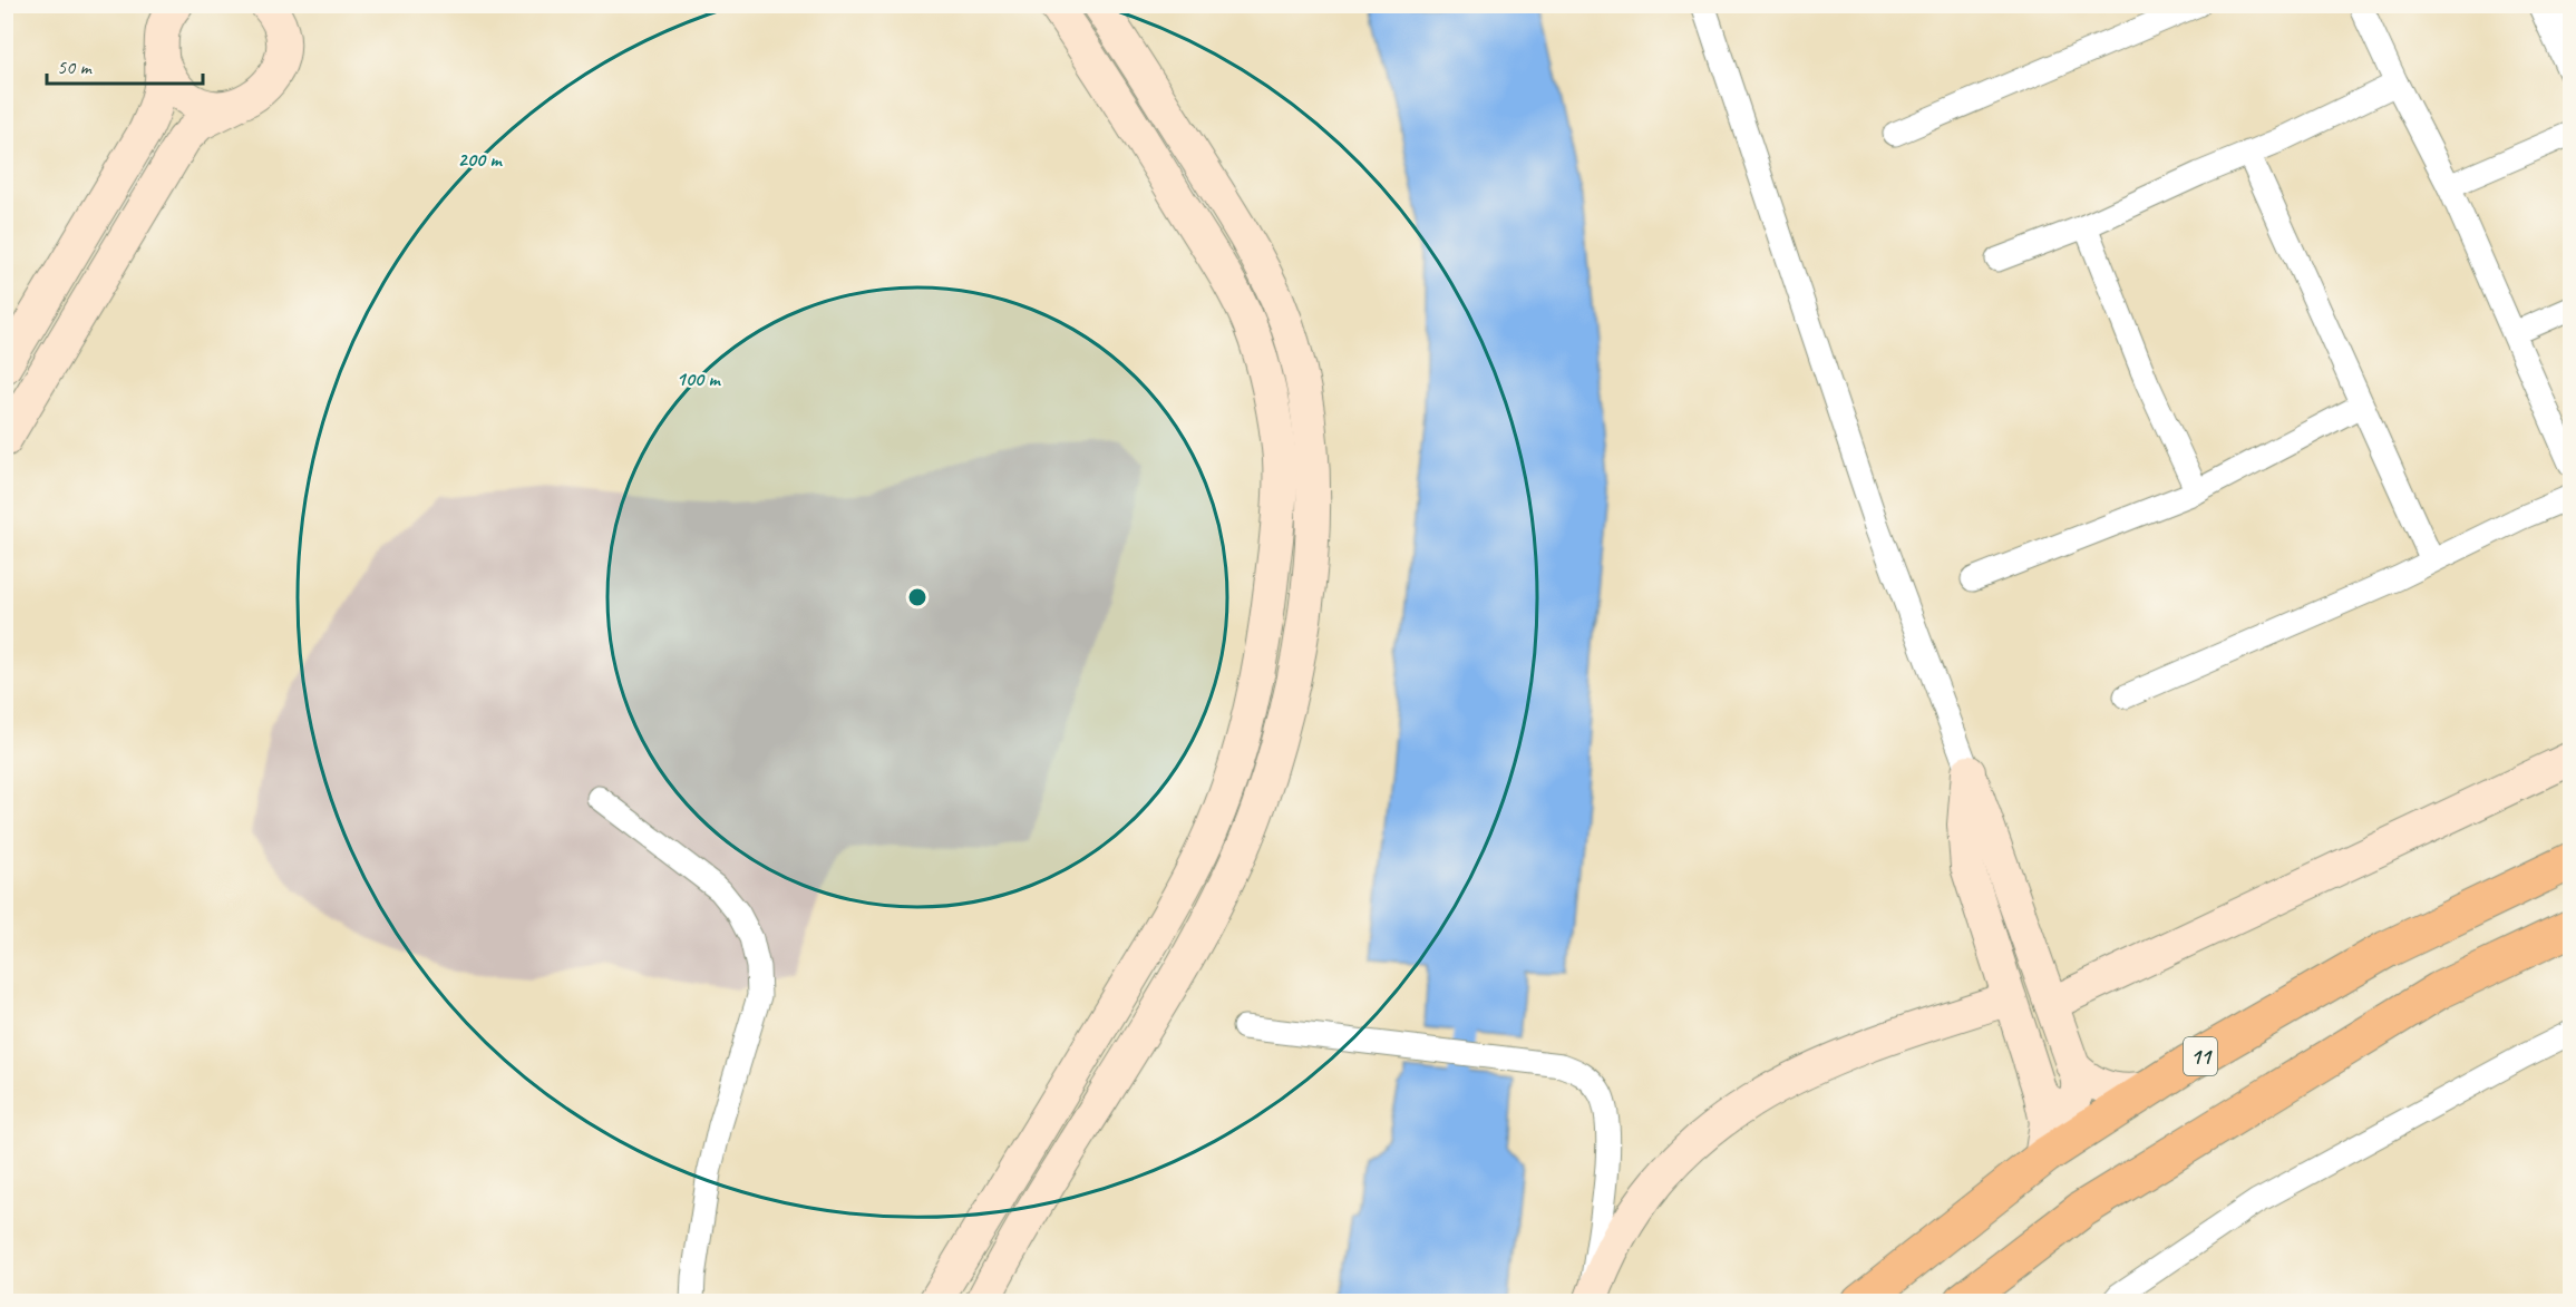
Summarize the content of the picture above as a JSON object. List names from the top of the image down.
{
  "streets": {
    "highway": ["11"]
  },
  "scale_bar": "50 m",
  "rings": ["200 m", "100 m"]
}
